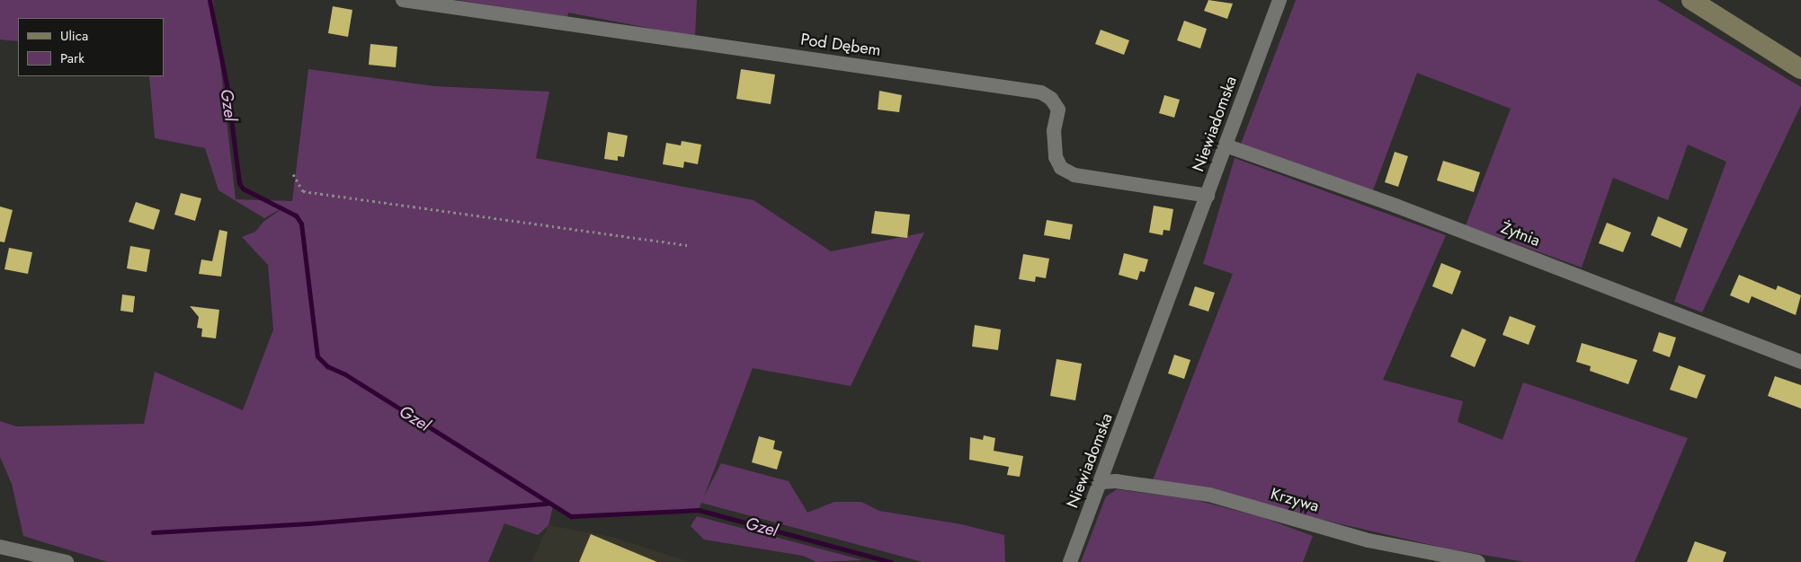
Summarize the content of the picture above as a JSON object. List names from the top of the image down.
{
  "streets": {
    "street": [
      "Pod Dębem",
      "Niewiadomska",
      "Żytnia",
      "Krzywa"
    ]
  },
  "crossings": [
    ["Pod Dębem", "Niewiadomska"],
    ["Niewiadomska", "Żytnia"],
    ["Niewiadomska", "Krzywa"]
  ],
  "water": ["Gzel"],
  "legend": ["Ulica", "Park"]
}
